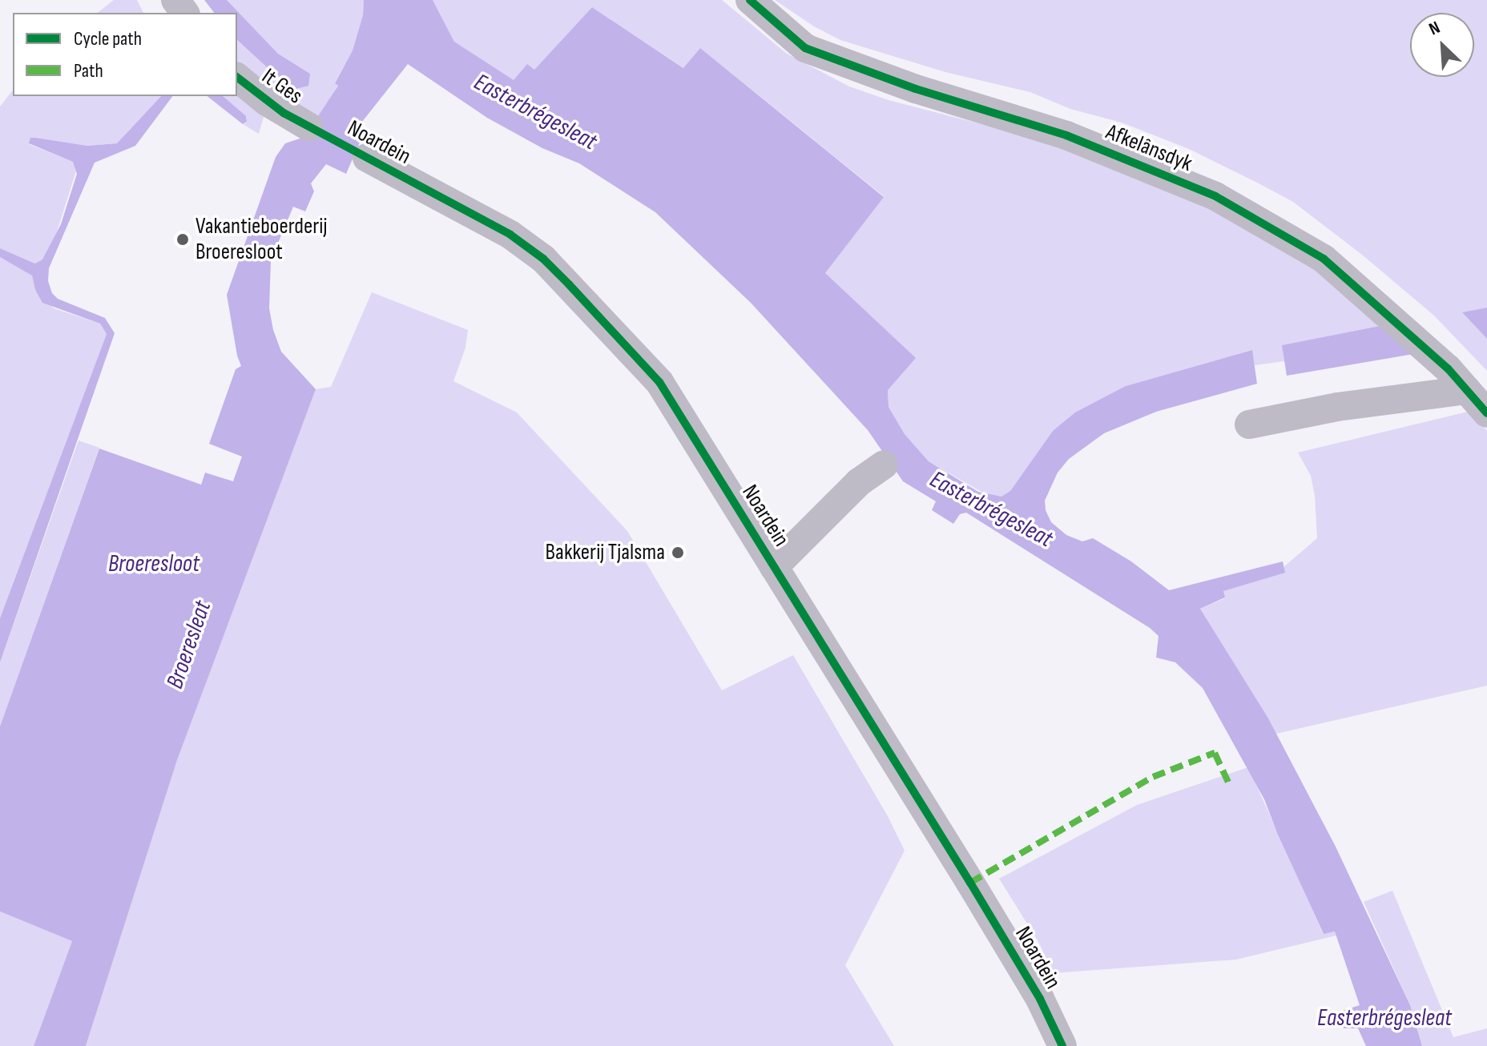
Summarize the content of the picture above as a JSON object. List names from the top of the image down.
{
  "streets": {
    "street": ["It Ges", "Noardein", "Afkelânsdyk"]
  },
  "water": ["Easterbrégesleat", "Broeresloot", "Broeresleat"],
  "places": ["Vakantieboerderij Broeresloot", "Bakkerij Tjalsma"],
  "legend": ["Cycle path", "Path"],
  "north": "top left"
}
